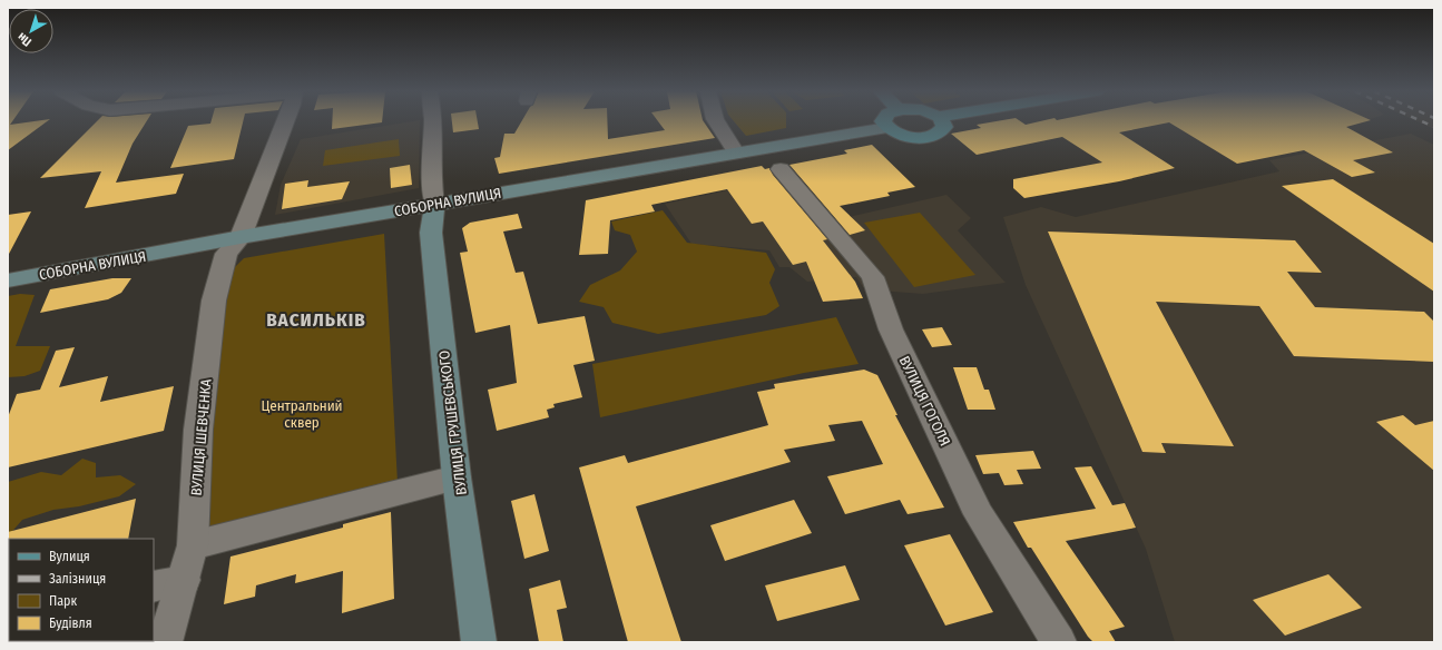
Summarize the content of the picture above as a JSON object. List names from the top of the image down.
{
  "streets": {
    "main road": ["СОБОРНА ВУЛИЦЯ", "ВУЛИЦЯ ГРУШЕВСЬКОГО"],
    "street": ["ВУЛИЦЯ ГОГОЛЯ", "ВУЛИЦЯ ШЕВЧЕНКА"]
  },
  "crossings": [
    ["СОБОРНА ВУЛИЦЯ", "ВУЛИЦЯ ГРУШЕВСЬКОГО"],
    ["СОБОРНА ВУЛИЦЯ", "ВУЛИЦЯ ШЕВЧЕНКА"]
  ],
  "districts": ["ВАСИЛЬКІВ"],
  "parks": ["Центральний сквер"],
  "legend": [
    "Вулиця",
    "Залізниця",
    "Парк",
    "Будівля"
  ],
  "north": "bottom left"
}
